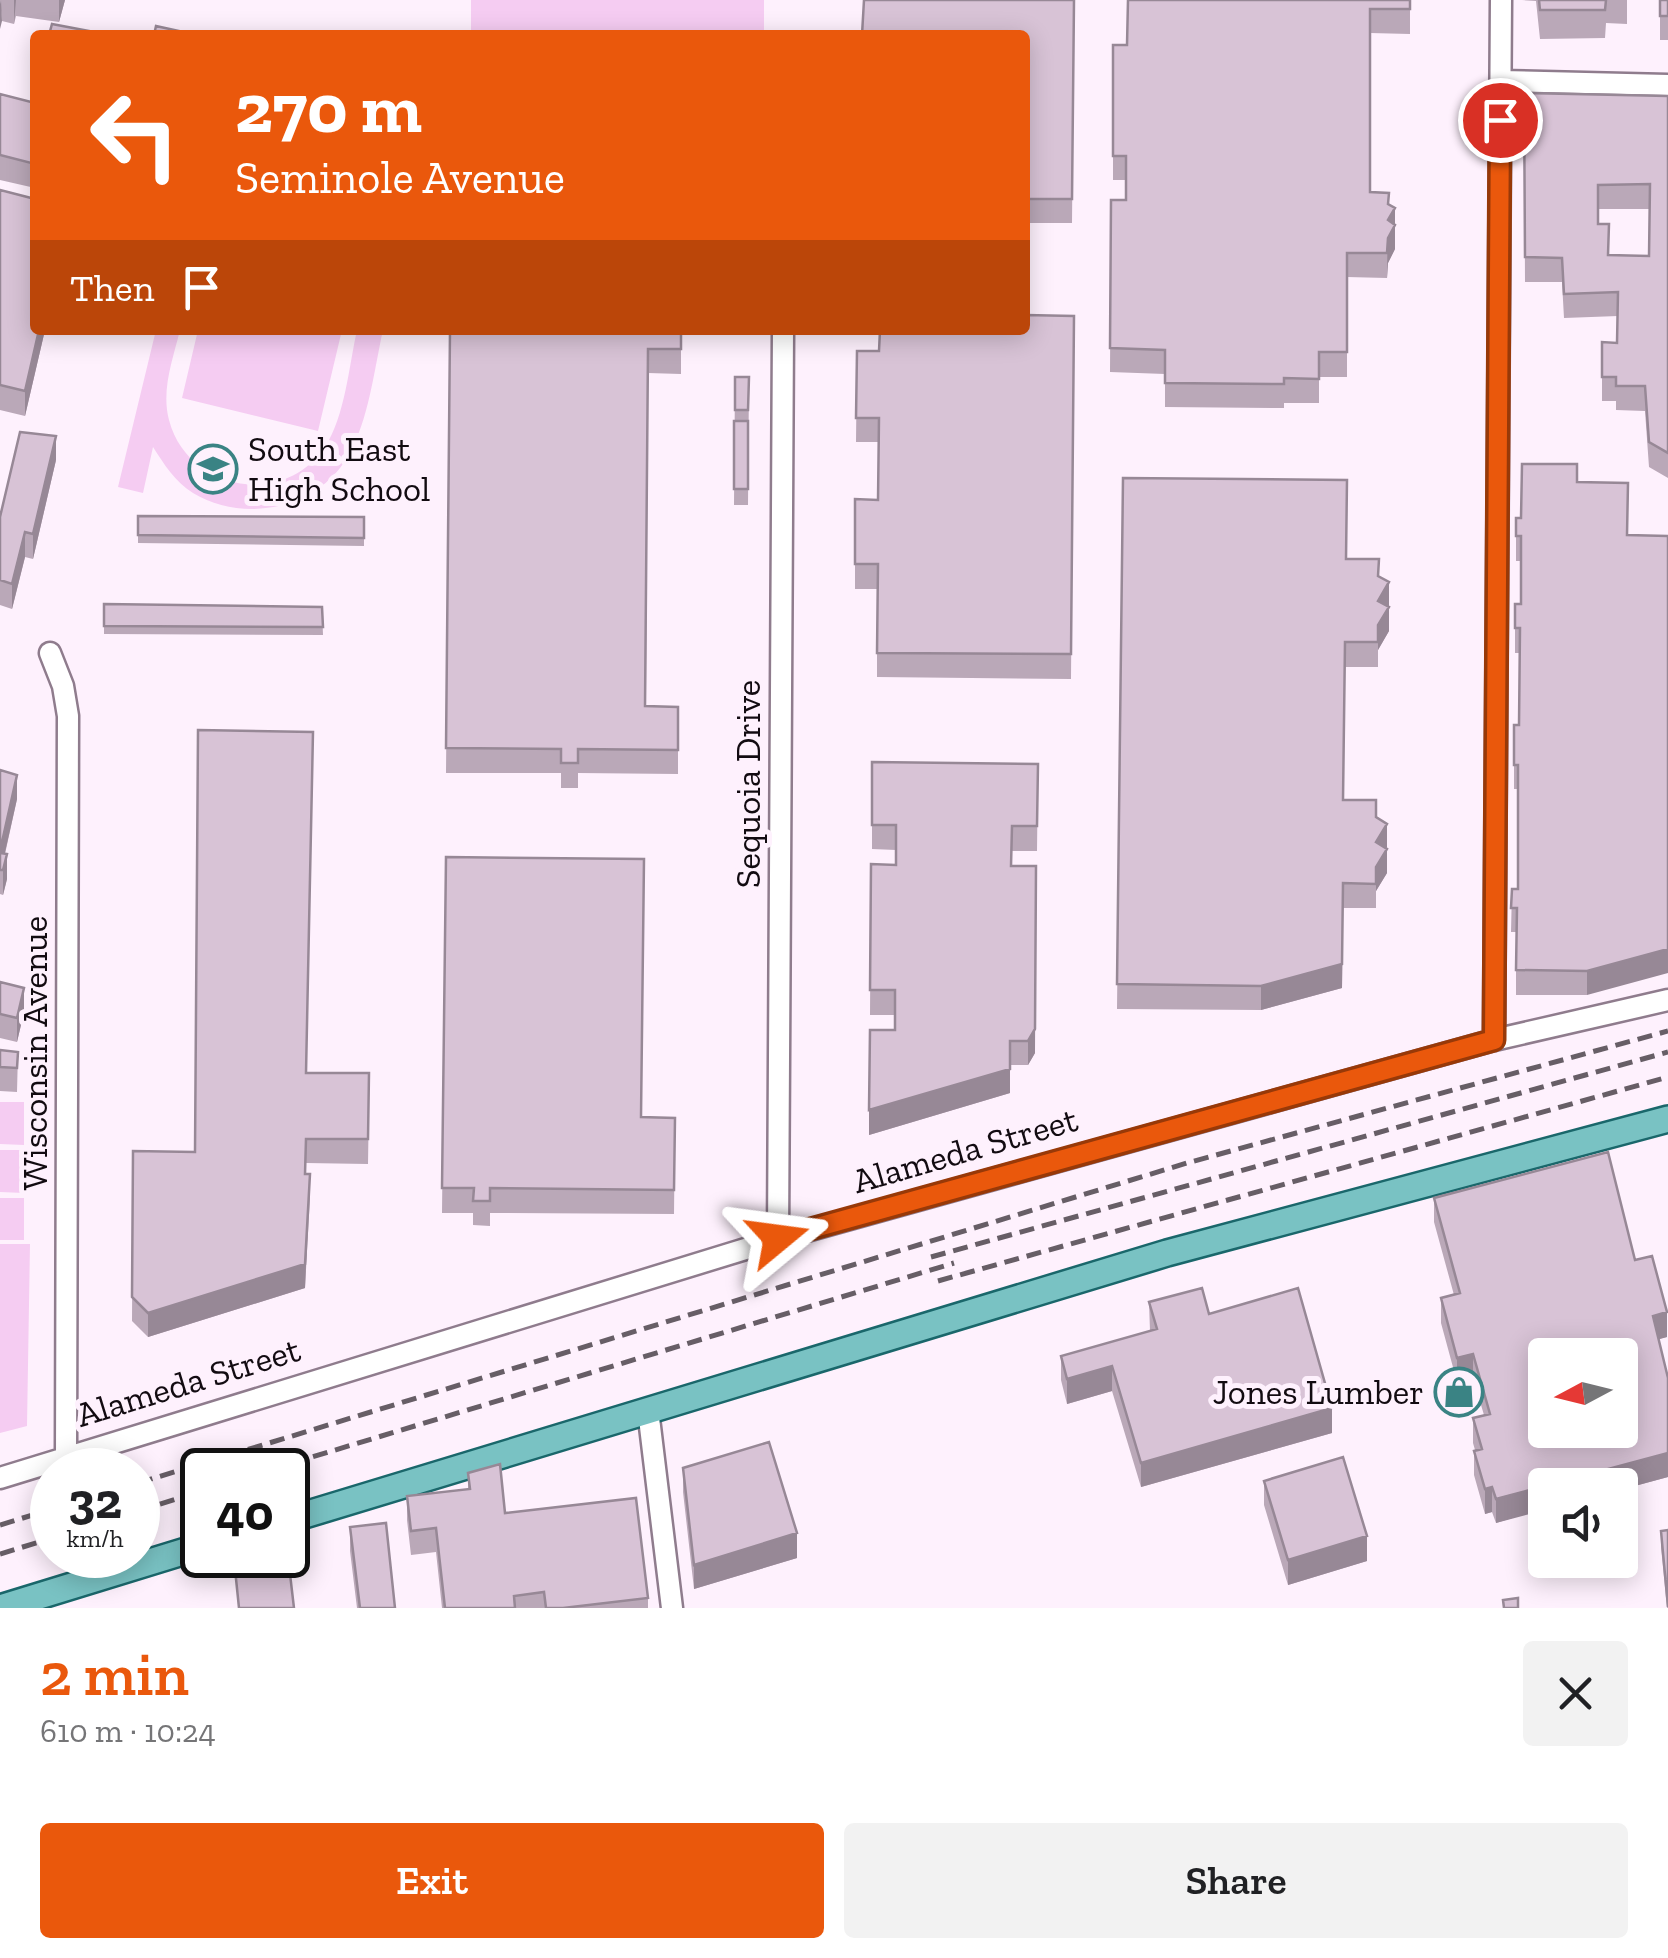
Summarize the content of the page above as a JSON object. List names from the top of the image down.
{
  "streets": {
    "street": ["Sequoia Drive", "Wisconsin Avenue", "Alameda Street"]
  },
  "crossings": [
    ["Sequoia Drive", "Alameda Street"]
  ],
  "places": {
    "school or university": ["South East High School"],
    "shop": ["Jones Lumber"]
  },
  "north": "left",
  "page": {
    "turn": ["270 m", "Seminole Avenue"],
    "then": "Then",
    "speed": "32 km/h",
    "limit": "40",
    "heading": ["2 min", "610 m · 10:24"],
    "buttons": ["Exit", "Share"]
  }
}
